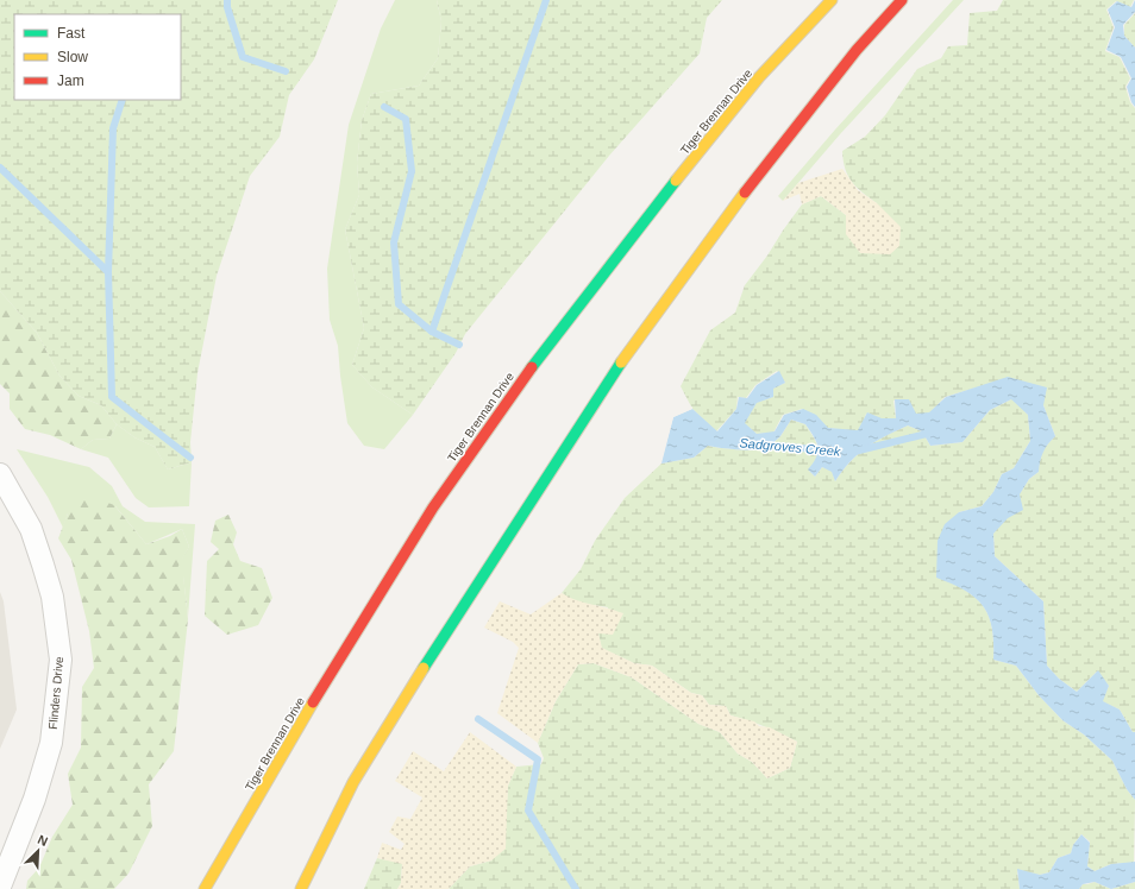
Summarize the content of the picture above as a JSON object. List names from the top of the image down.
{
  "streets": {
    "main road": ["Tiger Brennan Drive"],
    "street": ["Flinders Drive"]
  },
  "water": ["Sadgroves Creek"],
  "legend": ["Fast", "Slow", "Jam"],
  "north": "top right"
}
